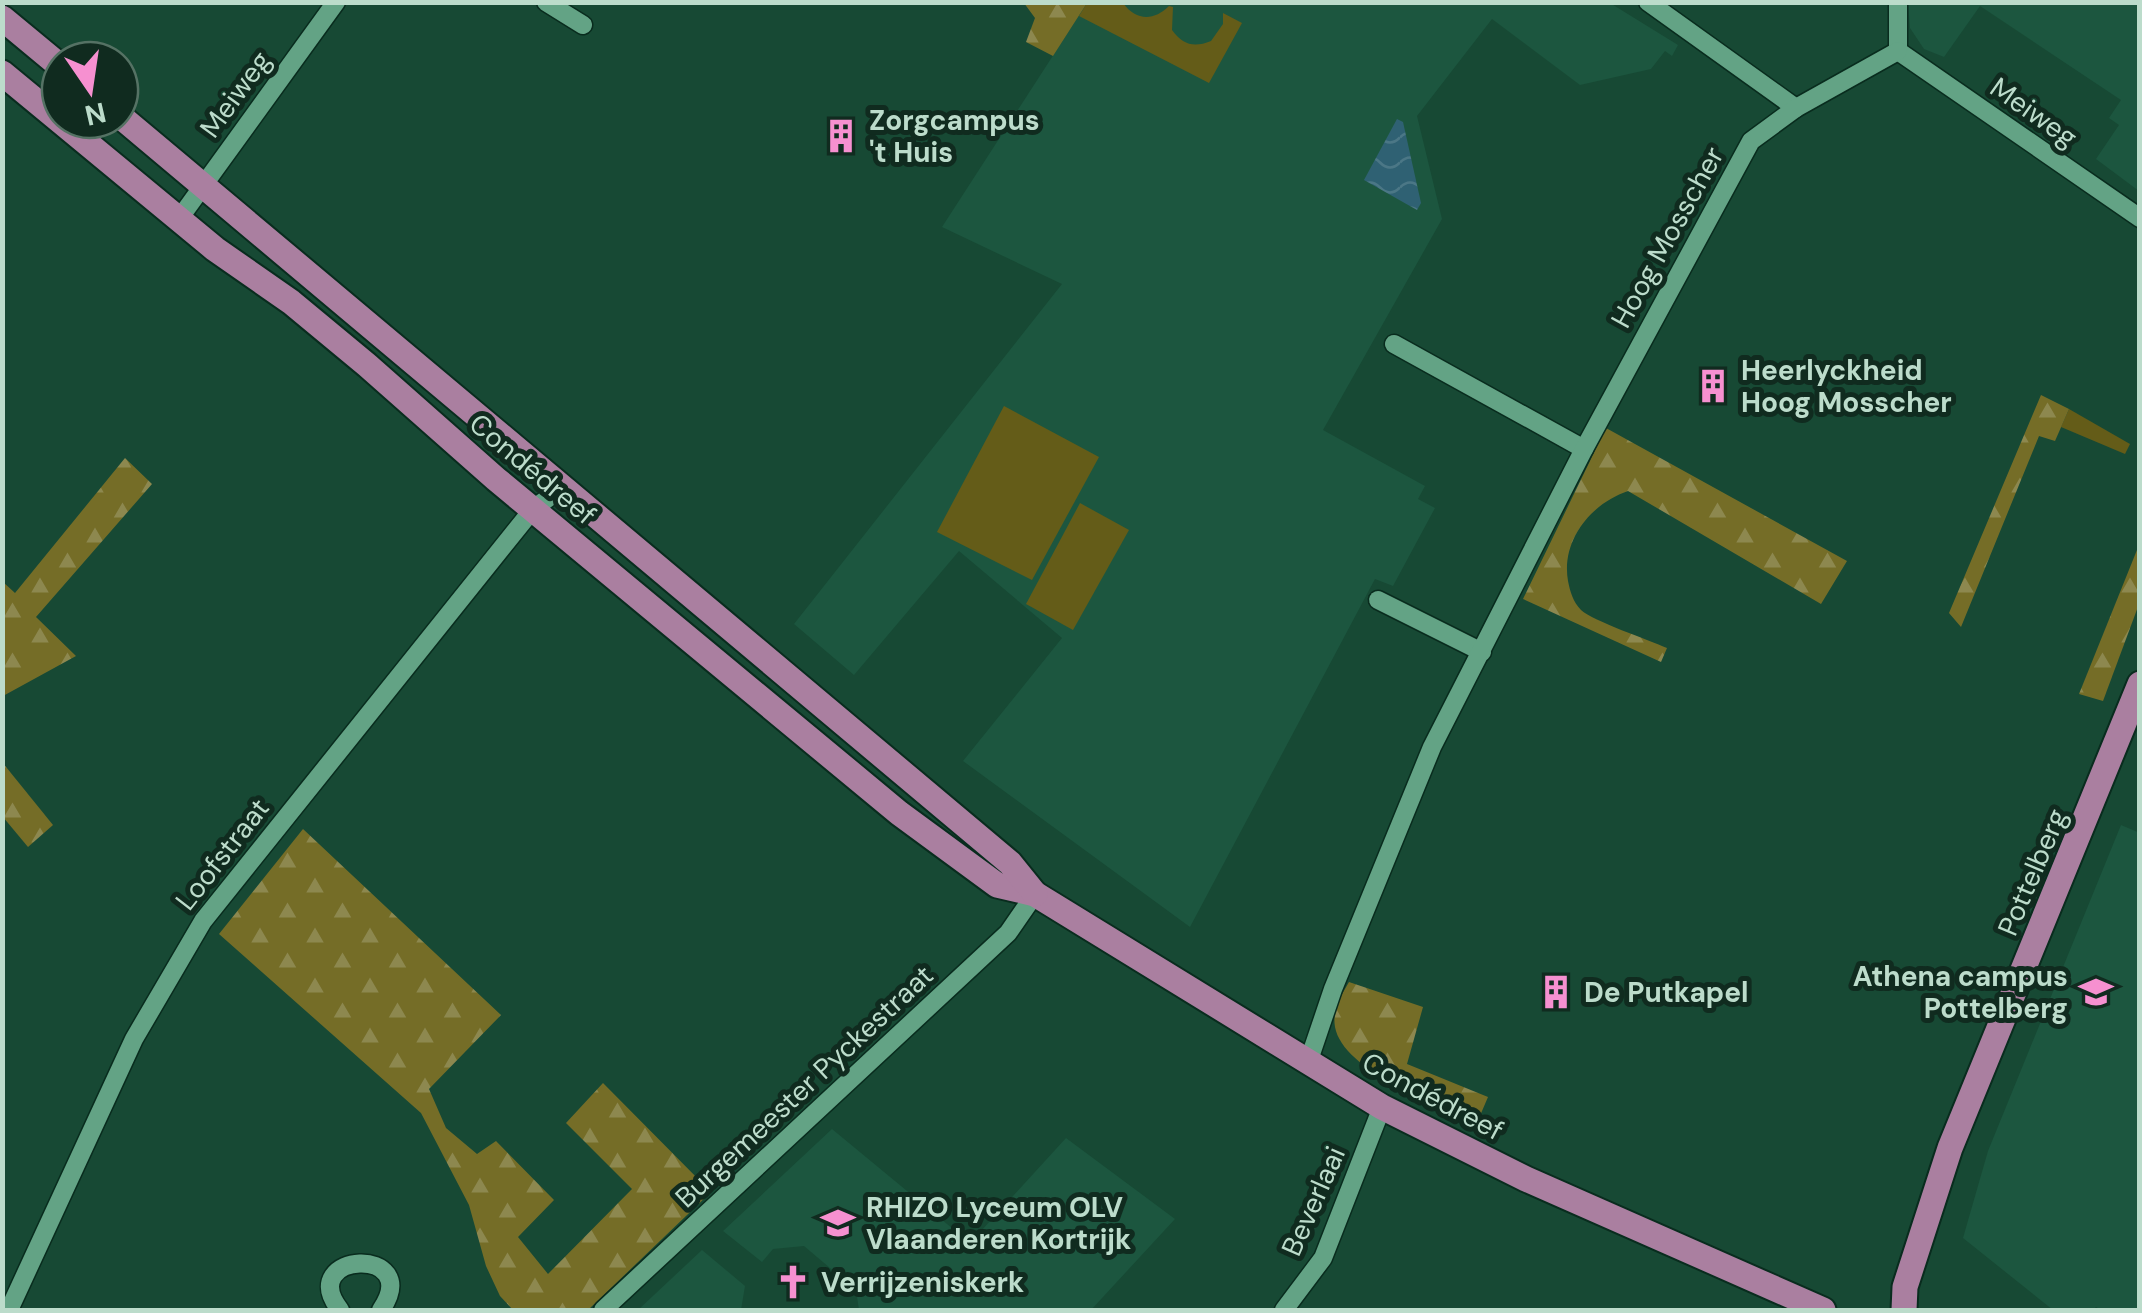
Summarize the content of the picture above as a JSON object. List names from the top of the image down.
{
  "streets": {
    "main road": ["Condédreef", "Pottelberg"],
    "street": [
      "Meiweg",
      "Hoog Mosscher",
      "Loofstraat",
      "Burgemeester Pyckestraat",
      "Beverlaai"
    ]
  },
  "crossings": [
    ["Meiweg", "Hoog Mosscher"],
    ["Meiweg", "Condédreef"],
    ["Hoog Mosscher", "Condédreef"],
    ["Condédreef", "Loofstraat"],
    ["Condédreef", "Burgemeester Pyckestraat"],
    ["Condédreef", "Beverlaai"]
  ],
  "places": {
    "building": ["Zorgcampus 't Huis", "Heerlyckheid Hoog Mosscher", "De Putkapel"],
    "school or university": ["Athena campus Pottelberg", "RHIZO Lyceum OLV Vlaanderen Kortrijk"],
    "church": ["Verrijzeniskerk"]
  },
  "north": "bottom"
}
